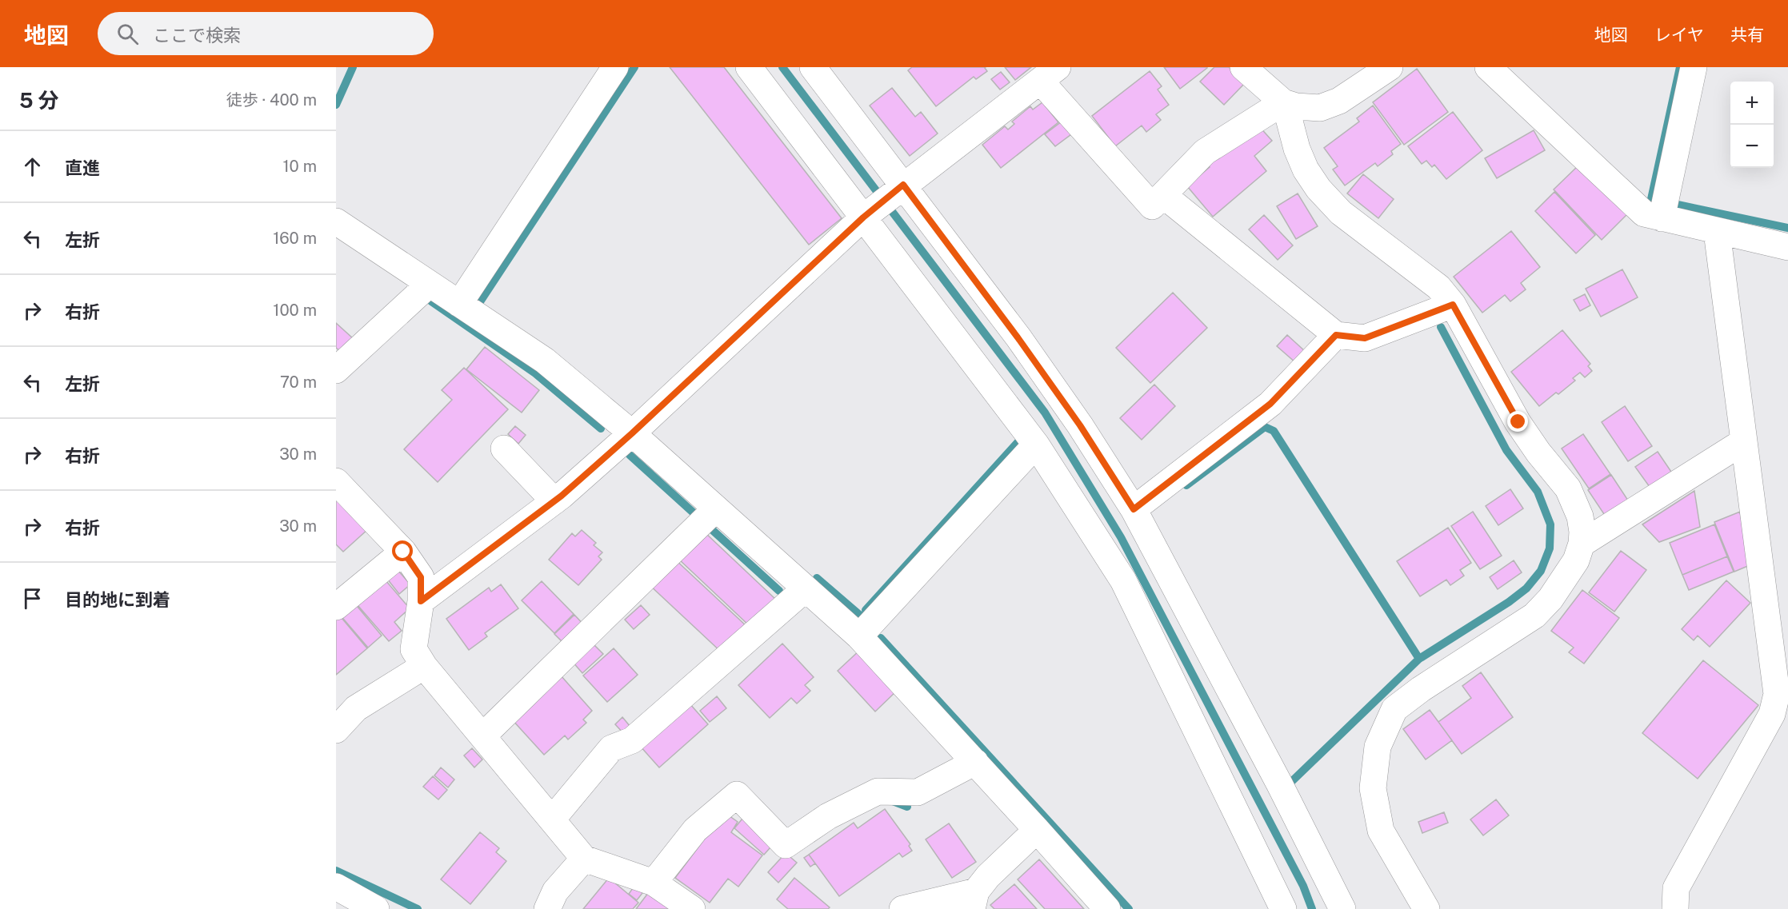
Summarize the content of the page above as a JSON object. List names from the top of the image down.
{
  "page": {
    "header": "地図",
    "search": "ここで検索",
    "nav": ["地図", "レイヤ", "共有"],
    "heading": ["5 分", "徒歩 · 400 m"],
    "map_buttons": ["+", "−"],
    "list": [
      ["直進", "10 m"],
      ["左折", "160 m"],
      ["右折", "100 m"],
      ["左折", "70 m"],
      ["右折", "30 m"],
      ["右折", "30 m"],
      "目的地に到着"
    ]
  }
}
